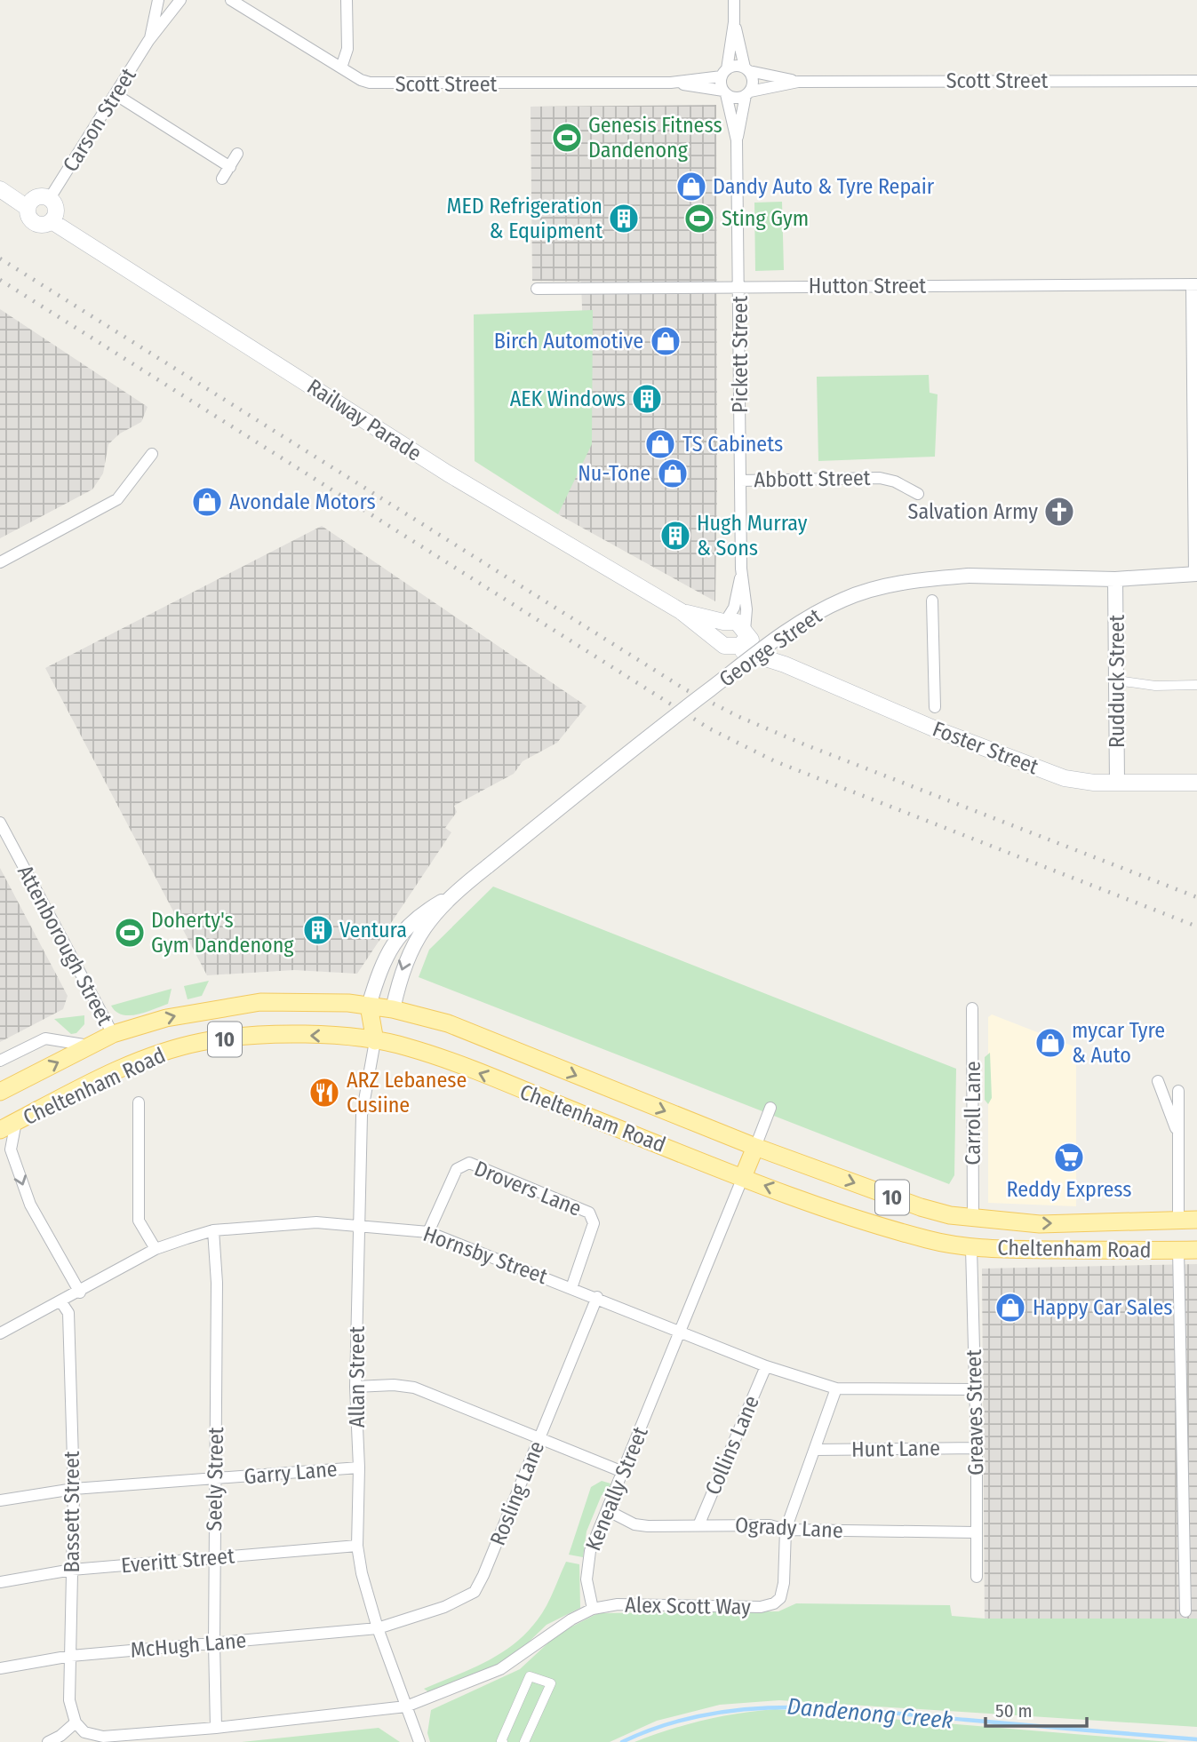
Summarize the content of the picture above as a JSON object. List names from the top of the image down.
{
  "streets": {
    "main road": [
      "Railway Parade",
      "Foster Street",
      "10",
      "Cheltenham Road"
    ],
    "street": [
      "Scott Street",
      "Carson Street",
      "Hutton Street",
      "Pickett Street",
      "Abbott Street",
      "George Street",
      "Rudduck Street",
      "Attenborough Street",
      "Carroll Lane",
      "Drovers Lane",
      "Hornsby Street",
      "Allan Street",
      "Greaves Street",
      "Collins Lane",
      "Hunt Lane",
      "Garry Lane",
      "Seely Street",
      "Keneally Street",
      "Rosling Lane",
      "Bassett Street",
      "Ogrady Lane",
      "Everitt Street",
      "Alex Scott Way",
      "McHugh Lane"
    ]
  },
  "crossings": [
    ["Scott Street", "Pickett Street"],
    ["Carson Street", "Railway Parade"],
    ["Hutton Street", "Pickett Street"],
    ["Pickett Street", "Railway Parade"],
    ["Pickett Street", "Abbott Street"],
    ["Pickett Street", "Foster Street"],
    ["Railway Parade", "Foster Street"],
    ["George Street", "Rudduck Street"],
    ["George Street", "10"],
    ["George Street", "Cheltenham Road"],
    ["Rudduck Street", "Foster Street"],
    ["Attenborough Street", "Cheltenham Road"],
    ["10", "Cheltenham Road"],
    ["Cheltenham Road", "Carroll Lane"],
    ["Cheltenham Road", "Allan Street"],
    ["Cheltenham Road", "Greaves Street"],
    ["Cheltenham Road", "Keneally Street"],
    ["Drovers Lane", "Hornsby Street"],
    ["Hornsby Street", "Allan Street"],
    ["Hornsby Street", "Greaves Street"],
    ["Hornsby Street", "Collins Lane"],
    ["Hornsby Street", "Seely Street"],
    ["Hornsby Street", "Keneally Street"],
    ["Hornsby Street", "Rosling Lane"],
    ["Hornsby Street", "Bassett Street"],
    ["Allan Street", "Garry Lane"],
    ["Allan Street", "Rosling Lane"],
    ["Allan Street", "Everitt Street"],
    ["Allan Street", "McHugh Lane"],
    ["Greaves Street", "Hunt Lane"],
    ["Greaves Street", "Ogrady Lane"],
    ["Collins Lane", "Ogrady Lane"],
    ["Garry Lane", "Seely Street"],
    ["Garry Lane", "Bassett Street"],
    ["Seely Street", "Everitt Street"],
    ["Seely Street", "McHugh Lane"],
    ["Keneally Street", "Ogrady Lane"],
    ["Keneally Street", "Alex Scott Way"],
    ["Rosling Lane", "McHugh Lane"],
    ["Bassett Street", "Everitt Street"],
    ["Bassett Street", "McHugh Lane"],
    ["Ogrady Lane", "Alex Scott Way"]
  ],
  "water": ["Dandenong Creek"],
  "places": {
    "sports": ["Genesis Fitness Dandenong", "Sting Gym", "Doherty's Gym Dandenong"],
    "shop": [
      "Dandy Auto & Tyre Repair",
      "Birch Automotive",
      "TS Cabinets",
      "Nu-Tone",
      "Avondale Motors",
      "mycar Tyre & Auto",
      "Happy Car Sales"
    ],
    "building": [
      "MED Refrigeration & Equipment",
      "AEK Windows",
      "Hugh Murray & Sons",
      "Ventura"
    ],
    "church": ["Salvation Army"],
    "restaurant": ["ARZ Lebanese Cusiine"],
    "supermarket": ["Reddy Express"]
  },
  "scale_bar": "50 m"
}
